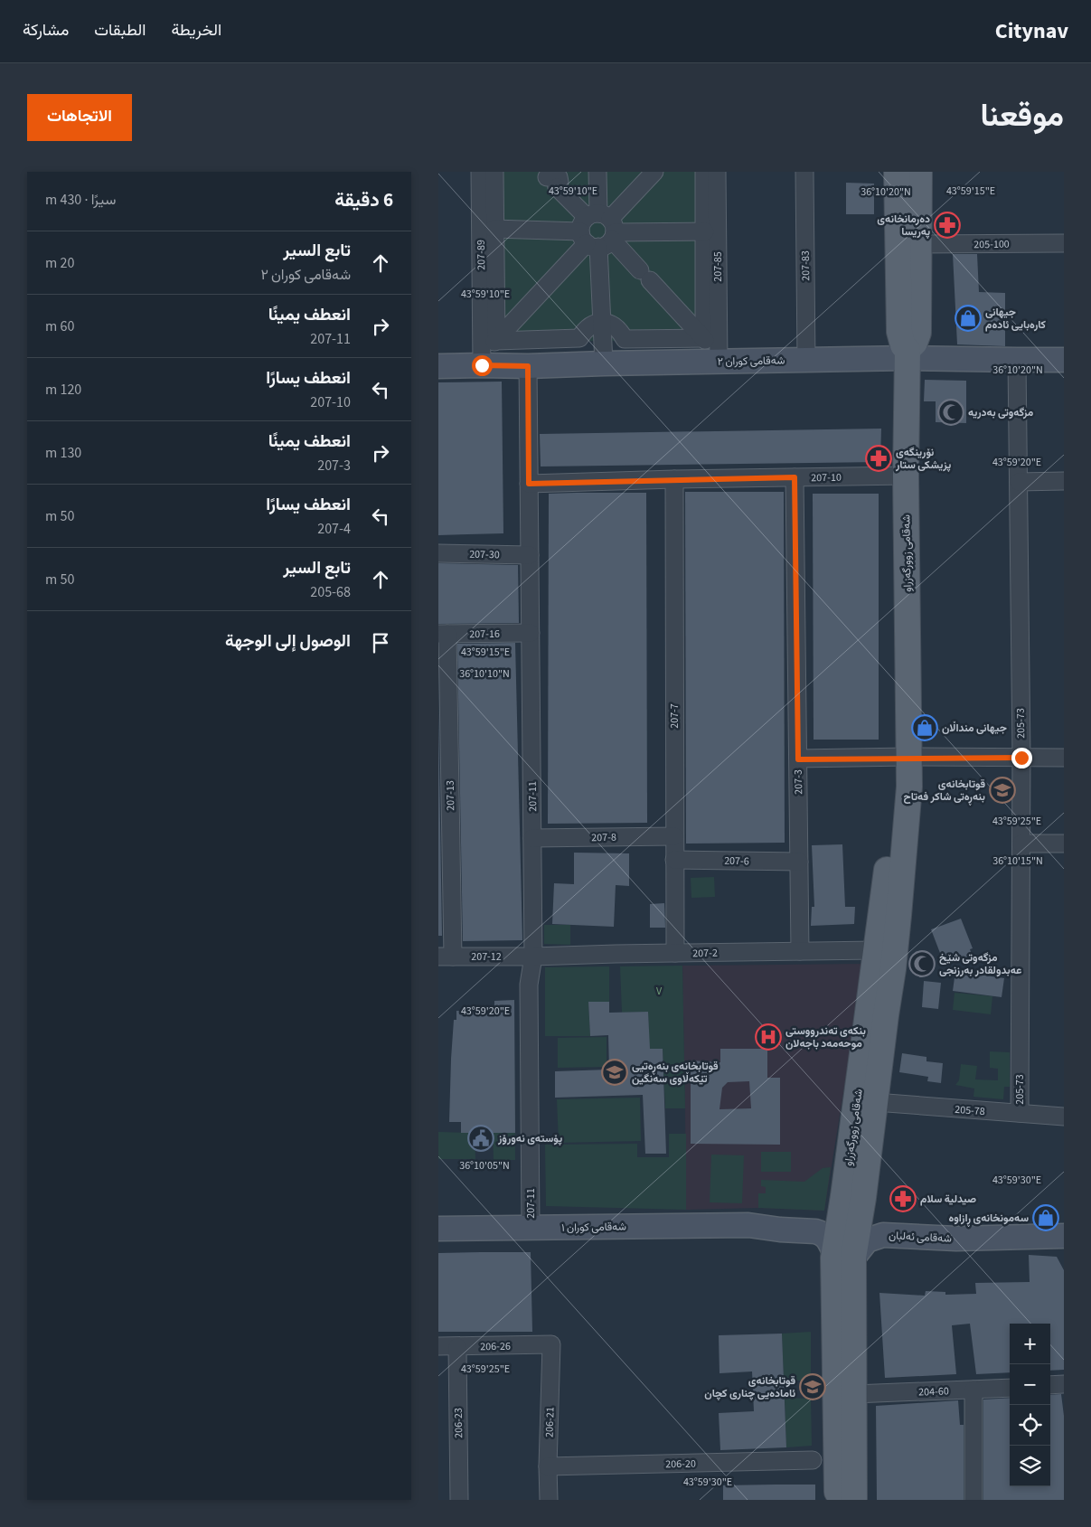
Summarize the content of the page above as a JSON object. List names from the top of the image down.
{
  "streets": {
    "main road": ["شەقامی زوورگەزراو"],
    "street": [
      "205-100",
      "207-89",
      "207-83",
      "207-85",
      "شەقامی کوران ٢",
      "207-10",
      "207-30",
      "207-16",
      "207-7",
      "205-73",
      "207-3",
      "207-13",
      "207-11",
      "207-8",
      "207-6",
      "207-2",
      "207-12",
      "205-78",
      "شەقامی کوران ١",
      "شەقامی ئەلبان",
      "206-26",
      "204-60",
      "206-21",
      "206-23",
      "206-20"
    ]
  },
  "crossings": [
    ["205-100", "شەقامی زوورگەزراو"],
    ["207-89", "شەقامی کوران ٢"],
    ["207-83", "شەقامی کوران ٢"],
    ["207-85", "شەقامی کوران ٢"],
    ["شەقامی کوران ٢", "شەقامی زوورگەزراو"],
    ["شەقامی کوران ٢", "205-73"],
    ["شەقامی کوران ٢", "207-11"],
    ["207-10", "شەقامی زوورگەزراو"],
    ["207-10", "207-7"],
    ["207-10", "207-3"],
    ["207-10", "207-11"],
    ["شەقامی زوورگەزراو", "207-2"],
    ["شەقامی زوورگەزراو", "205-78"],
    ["شەقامی زوورگەزراو", "شەقامی کوران ١"],
    ["شەقامی زوورگەزراو", "شەقامی ئەلبان"],
    ["شەقامی زوورگەزراو", "204-60"],
    ["207-30", "207-11"],
    ["207-16", "207-13"],
    ["207-16", "207-11"],
    ["207-7", "207-8"],
    ["207-7", "207-6"],
    ["207-7", "207-2"],
    ["205-73", "205-78"],
    ["207-3", "207-6"],
    ["207-3", "207-2"],
    ["207-13", "207-12"],
    ["207-11", "207-8"],
    ["207-11", "207-2"],
    ["207-11", "207-12"],
    ["207-11", "شەقامی کوران ١"],
    ["207-2", "207-12"],
    ["شەقامی کوران ١", "شەقامی ئەلبان"],
    ["206-26", "206-21"],
    ["206-26", "206-23"],
    ["206-21", "206-20"]
  ],
  "parks": ["V"],
  "places": {
    "pharmacy": ["دەرمانخانەی پەریسا", "نۆرینگەی پزیشکی ستار", "صیدلیة سلام"],
    "shop": ["جیهانی کارەبایی ئادەم", "جیهانی منداڵان", "سەمونخانەی ڕازاوە"],
    "mosque": ["مزگه‌وتی به‌دریه", "مزگەوتی شێخ عەبدولقادر بەرزنجی"],
    "school or university": ["قوتابخانەی بنەڕەتی شاكر فەتاح", "قوتابخانەی بنەڕەتیی تێکەڵاوی سەنگین", "قوتابخانەی ئامادەیی چناری کچان"],
    "hospital": ["بنکەی تەندرووستی موحەمەد باجەلان"],
    "public building": ["پۆسته‌ی نه‌ورۆز"]
  },
  "page": {
    "header": "Citynav",
    "nav": ["الخريطة", "الطبقات", "مشاركة"],
    "title": "موقعنا",
    "buttons": "الاتجاهات",
    "heading": ["6 دقيقة", "سيرًا · 430 m"],
    "list": [
      ["تابع السير", "شەقامی کوران ٢", "20 m"],
      ["انعطف يمينًا", "207-11", "60 m"],
      ["انعطف يسارًا", "207-10", "120 m"],
      ["انعطف يمينًا", "207-3", "130 m"],
      ["انعطف يسارًا", "207-4", "50 m"],
      ["تابع السير", "205-68", "50 m"],
      "الوصول إلى الوجهة"
    ],
    "map_buttons": ["+", "−"]
  },
  "coordinates": [
    "43°59'10\"E",
    "43°59'15\"E",
    "36°10'20\"N",
    "43°59'20\"E",
    "36°10'10\"N",
    "43°59'25\"E",
    "36°10'15\"N",
    "36°10'05\"N",
    "43°59'30\"E"
  ]
}
